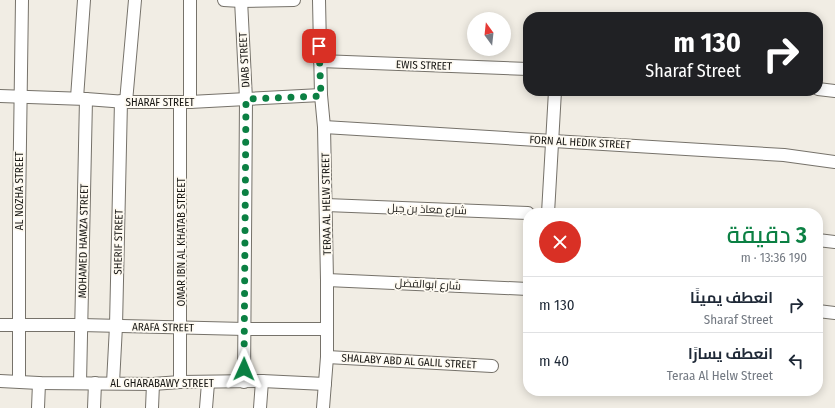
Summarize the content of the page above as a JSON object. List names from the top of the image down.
{
  "streets": {
    "street": [
      "DIAB STREET",
      "EWIS STREET",
      "SHARAF STREET",
      "FORN AL HEDIK STREET",
      "AL NOZHA STREET",
      "TERAA AL HELW STREET",
      "شارع معاذ بن جبل",
      "MOHAMED HAMZA STREET",
      "SHERIF STREET",
      "OMAR IBN AL KHATAB STREET",
      "شارع ابوالفضل",
      "ARAFA STREET",
      "SHALABY ABD AL GALIL STREET",
      "AL GHARABAWY STREET"
    ]
  },
  "crossings": [
    ["DIAB STREET", "SHARAF STREET"],
    ["DIAB STREET", "ARAFA STREET"],
    ["DIAB STREET", "AL GHARABAWY STREET"],
    ["EWIS STREET", "TERAA AL HELW STREET"],
    ["SHARAF STREET", "AL NOZHA STREET"],
    ["SHARAF STREET", "TERAA AL HELW STREET"],
    ["SHARAF STREET", "MOHAMED HAMZA STREET"],
    ["SHARAF STREET", "SHERIF STREET"],
    ["SHARAF STREET", "OMAR IBN AL KHATAB STREET"],
    ["FORN AL HEDIK STREET", "TERAA AL HELW STREET"],
    ["AL NOZHA STREET", "ARAFA STREET"],
    ["AL NOZHA STREET", "AL GHARABAWY STREET"],
    ["TERAA AL HELW STREET", "شارع معاذ بن جبل"],
    ["TERAA AL HELW STREET", "شارع ابوالفضل"],
    ["TERAA AL HELW STREET", "ARAFA STREET"],
    ["TERAA AL HELW STREET", "SHALABY ABD AL GALIL STREET"],
    ["TERAA AL HELW STREET", "AL GHARABAWY STREET"],
    ["MOHAMED HAMZA STREET", "ARAFA STREET"],
    ["MOHAMED HAMZA STREET", "AL GHARABAWY STREET"],
    ["SHERIF STREET", "ARAFA STREET"],
    ["SHERIF STREET", "AL GHARABAWY STREET"],
    ["OMAR IBN AL KHATAB STREET", "ARAFA STREET"],
    ["OMAR IBN AL KHATAB STREET", "AL GHARABAWY STREET"]
  ],
  "north": "top",
  "page": {
    "turn": ["130 m", "Sharaf Street"],
    "heading": ["3 دقيقة", "190 m · 13:36"],
    "list": [
      {
        "name": "انعطف يمينًا",
        "note": "Sharaf Street",
        "value": "130 m"
      },
      {
        "name": "انعطف يسارًا",
        "note": "Teraa Al Helw Street",
        "value": "40 m"
      }
    ]
  }
}
